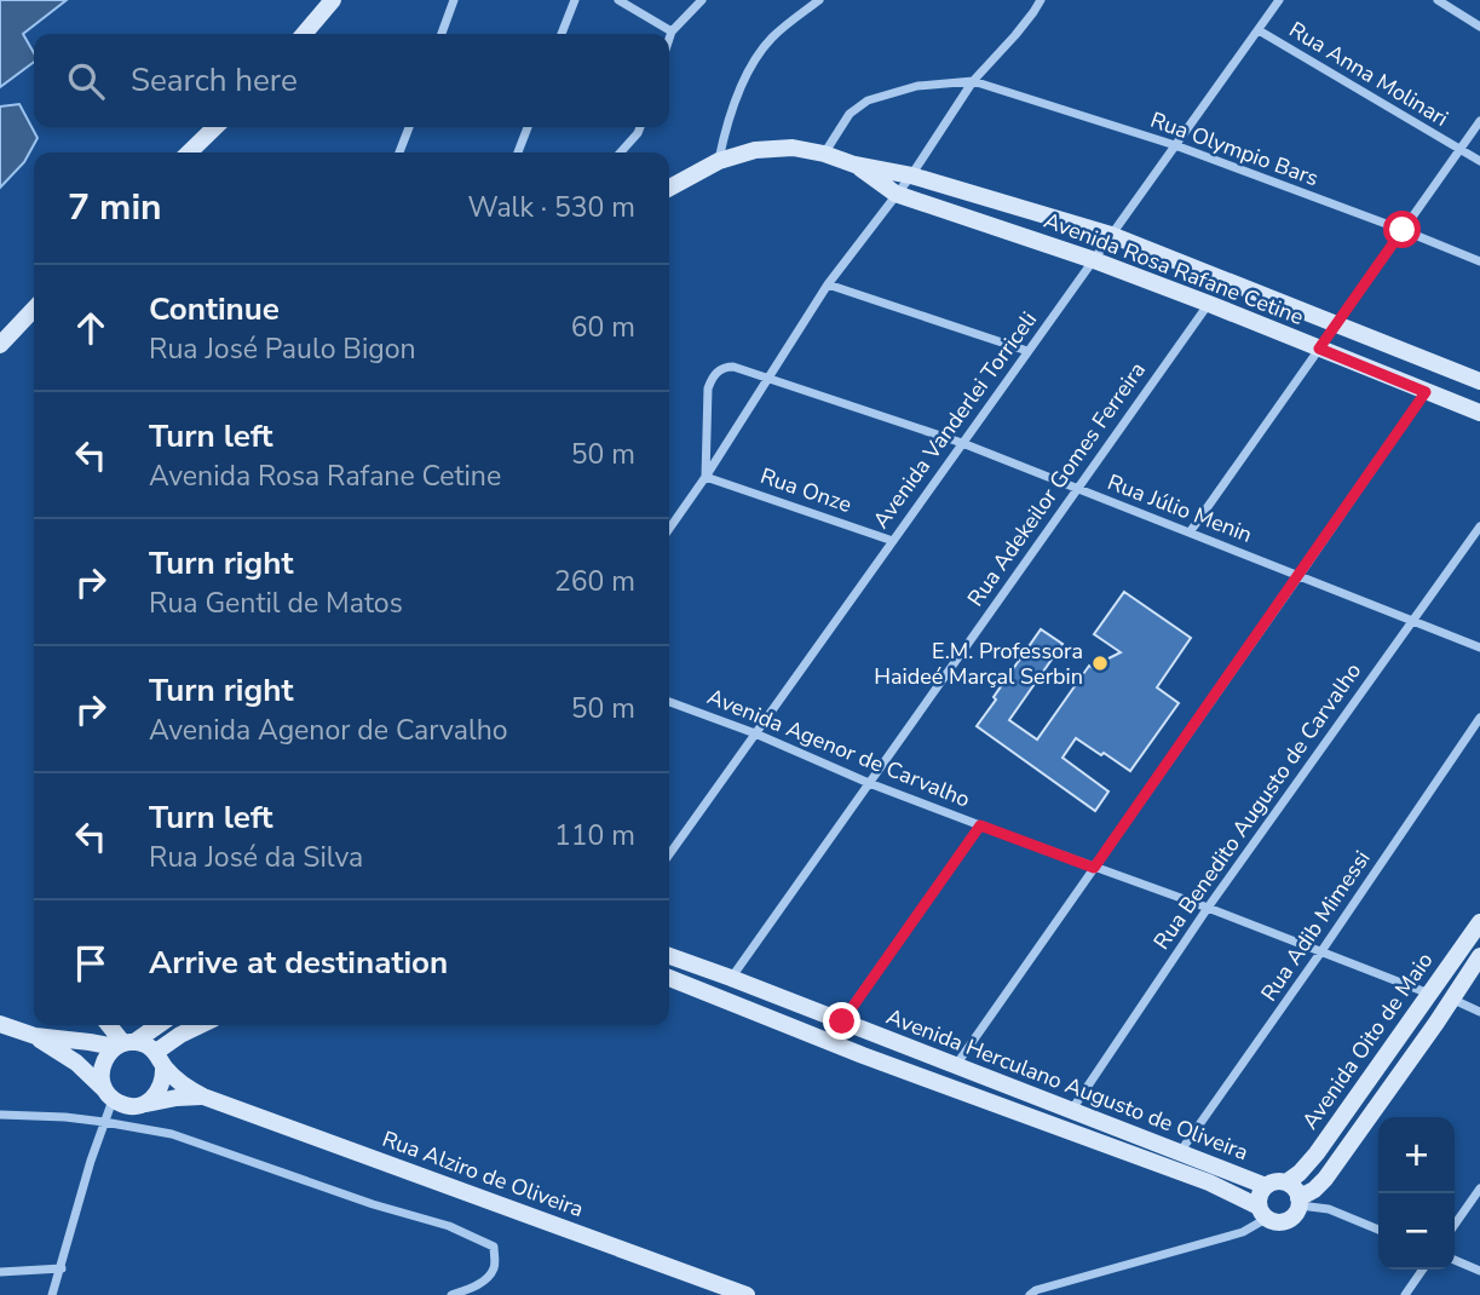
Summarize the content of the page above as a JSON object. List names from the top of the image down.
{
  "streets": {
    "street": [
      "Rua Anna Molinari",
      "Rua Olympio Bars",
      "Avenida Rosa Rafane Cetine",
      "Avenida Vanderlei Torriceli",
      "Rua Adekeilor Gomes Ferreira",
      "Rua Onze",
      "Rua Júlio Menin",
      "Avenida Agenor de Carvalho",
      "Rua Benedito Augusto de Carvalho",
      "Rua Adib Mimessi",
      "Avenida Oito de Maio",
      "Avenida Herculano Augusto de Oliveira",
      "Rua Alziro de Oliveira"
    ]
  },
  "crossings": [
    ["Rua Anna Molinari", "Avenida Vanderlei Torriceli"],
    ["Rua Olympio Bars", "Avenida Vanderlei Torriceli"],
    ["Avenida Rosa Rafane Cetine", "Avenida Vanderlei Torriceli"],
    ["Avenida Rosa Rafane Cetine", "Rua Adekeilor Gomes Ferreira"],
    ["Avenida Vanderlei Torriceli", "Rua Onze"],
    ["Avenida Vanderlei Torriceli", "Rua Júlio Menin"],
    ["Avenida Vanderlei Torriceli", "Avenida Agenor de Carvalho"],
    ["Rua Adekeilor Gomes Ferreira", "Rua Júlio Menin"],
    ["Rua Adekeilor Gomes Ferreira", "Avenida Agenor de Carvalho"],
    ["Rua Adekeilor Gomes Ferreira", "Avenida Herculano Augusto de Oliveira"],
    ["Rua Onze", "Rua Júlio Menin"],
    ["Rua Júlio Menin", "Rua Benedito Augusto de Carvalho"],
    ["Avenida Agenor de Carvalho", "Rua Benedito Augusto de Carvalho"],
    ["Avenida Agenor de Carvalho", "Rua Adib Mimessi"],
    ["Avenida Agenor de Carvalho", "Avenida Oito de Maio"],
    ["Rua Benedito Augusto de Carvalho", "Avenida Herculano Augusto de Oliveira"],
    ["Rua Adib Mimessi", "Avenida Herculano Augusto de Oliveira"],
    ["Avenida Oito de Maio", "Avenida Herculano Augusto de Oliveira"]
  ],
  "places": ["E.M. Professora Haideé Marçal Serbin"],
  "page": {
    "search": "Search here",
    "heading": ["7 min", "Walk · 530 m"],
    "list": [
      ["Continue", "Rua José Paulo Bigon", "60 m"],
      ["Turn left", "Avenida Rosa Rafane Cetine", "50 m"],
      ["Turn right", "Rua Gentil de Matos", "260 m"],
      ["Turn right", "Avenida Agenor de Carvalho", "50 m"],
      ["Turn left", "Rua José da Silva", "110 m"],
      "Arrive at destination"
    ],
    "map_buttons": ["+", "−"]
  }
}
